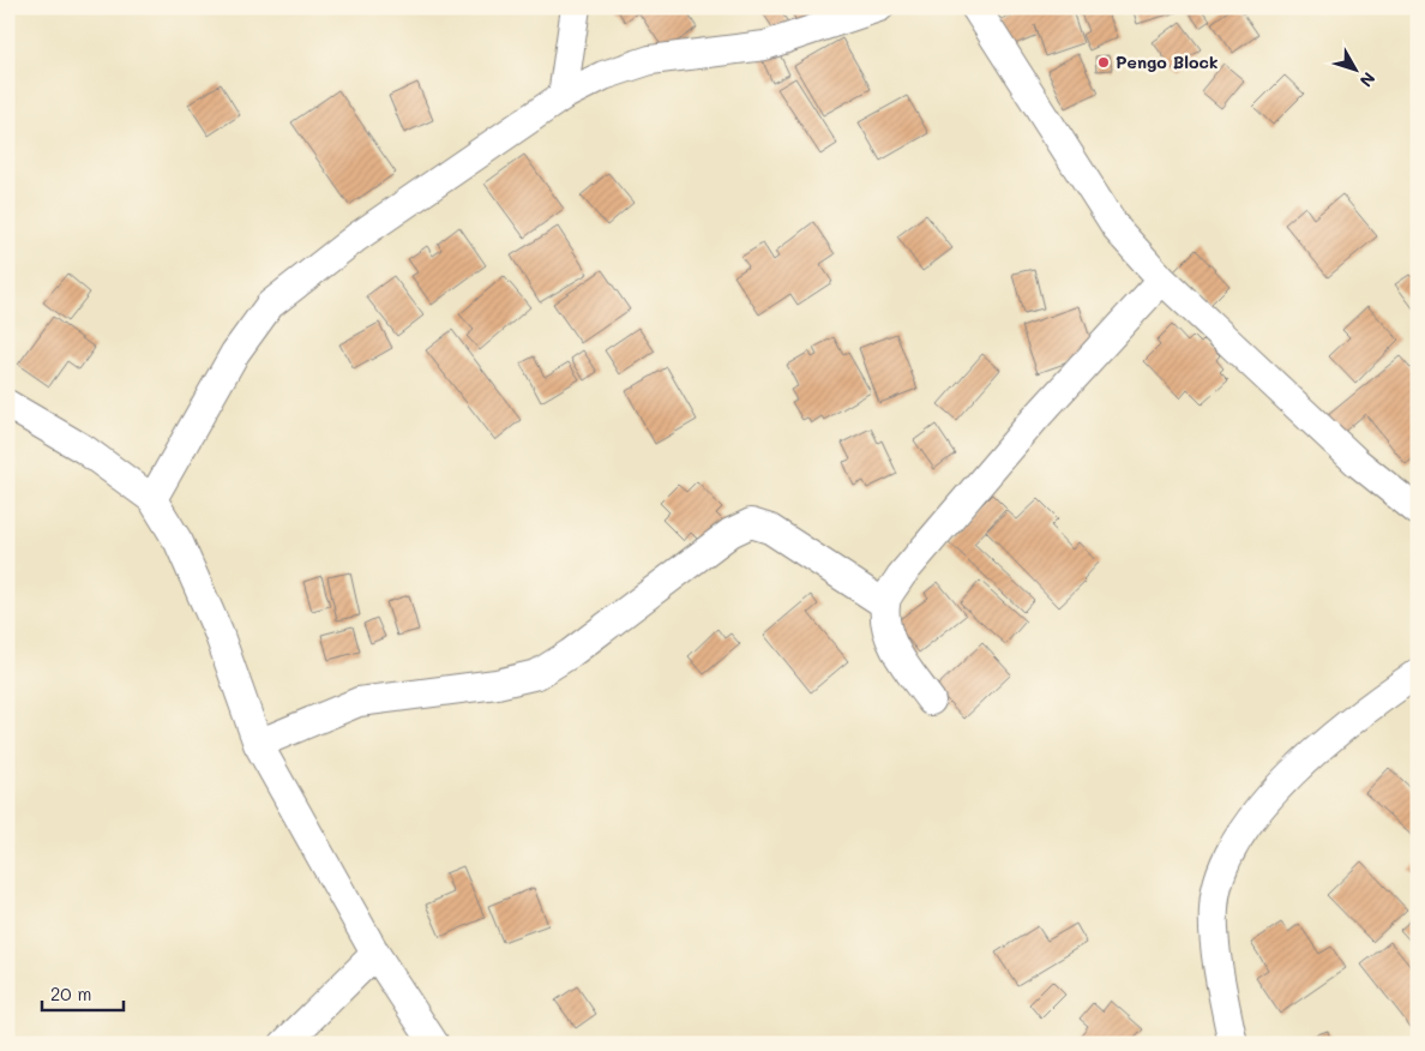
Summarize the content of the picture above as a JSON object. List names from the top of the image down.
{
  "places": ["Pengo Block"],
  "scale_bar": "20 m",
  "north": "bottom right"
}
